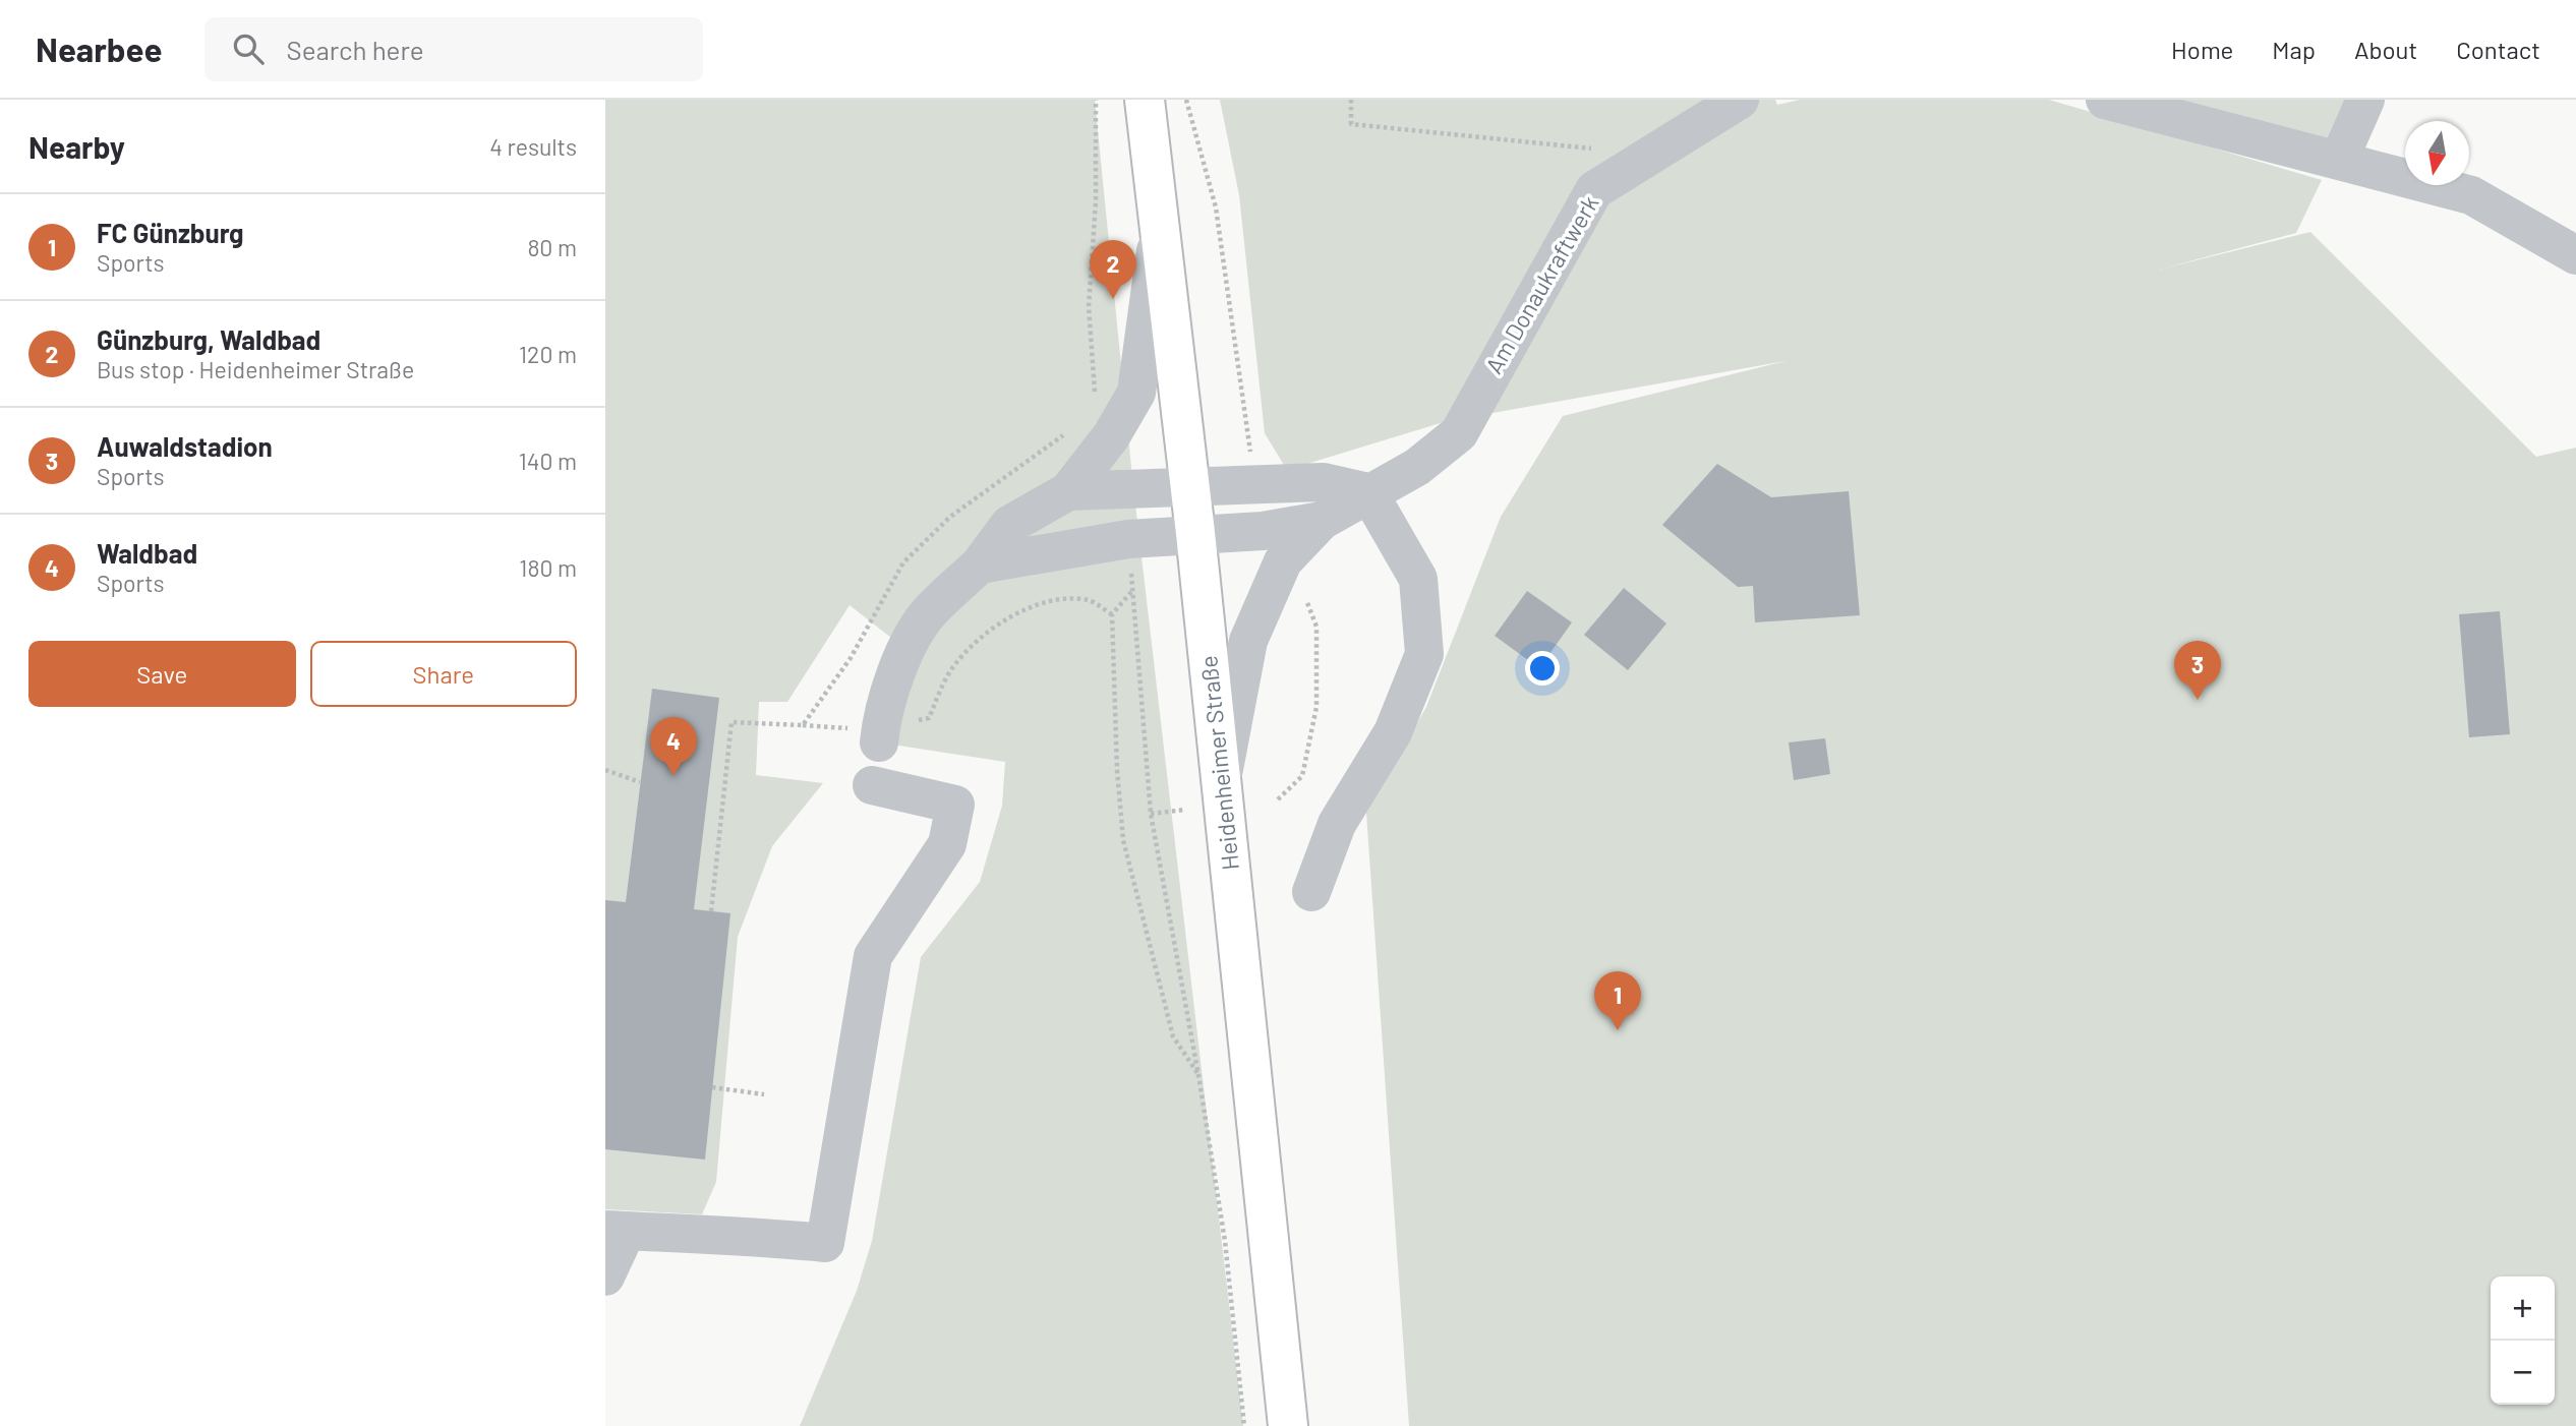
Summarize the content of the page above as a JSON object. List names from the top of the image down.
{
  "streets": {
    "main road": ["Heidenheimer Straße"],
    "street": ["Am Donaukraftwerk"]
  },
  "crossings": [
    ["Am Donaukraftwerk", "Heidenheimer Straße"]
  ],
  "north": "bottom",
  "page": {
    "header": "Nearbee",
    "search": "Search here",
    "nav": [
      "Home",
      "Map",
      "About",
      "Contact"
    ],
    "heading": ["Nearby", "4 results"],
    "list": [
      {
        "mark": "1",
        "name": "FC Günzburg",
        "note": "Sports",
        "value": "80 m"
      },
      {
        "mark": "2",
        "name": "Günzburg, Waldbad",
        "note": "Bus stop · Heidenheimer Straße",
        "value": "120 m"
      },
      {
        "mark": "3",
        "name": "Auwaldstadion",
        "note": "Sports",
        "value": "140 m"
      },
      {
        "mark": "4",
        "name": "Waldbad",
        "note": "Sports",
        "value": "180 m"
      }
    ],
    "pins": [
      "2",
      "3",
      "4",
      "1"
    ],
    "buttons": ["Save", "Share"],
    "map_buttons": ["+", "−"]
  }
}
